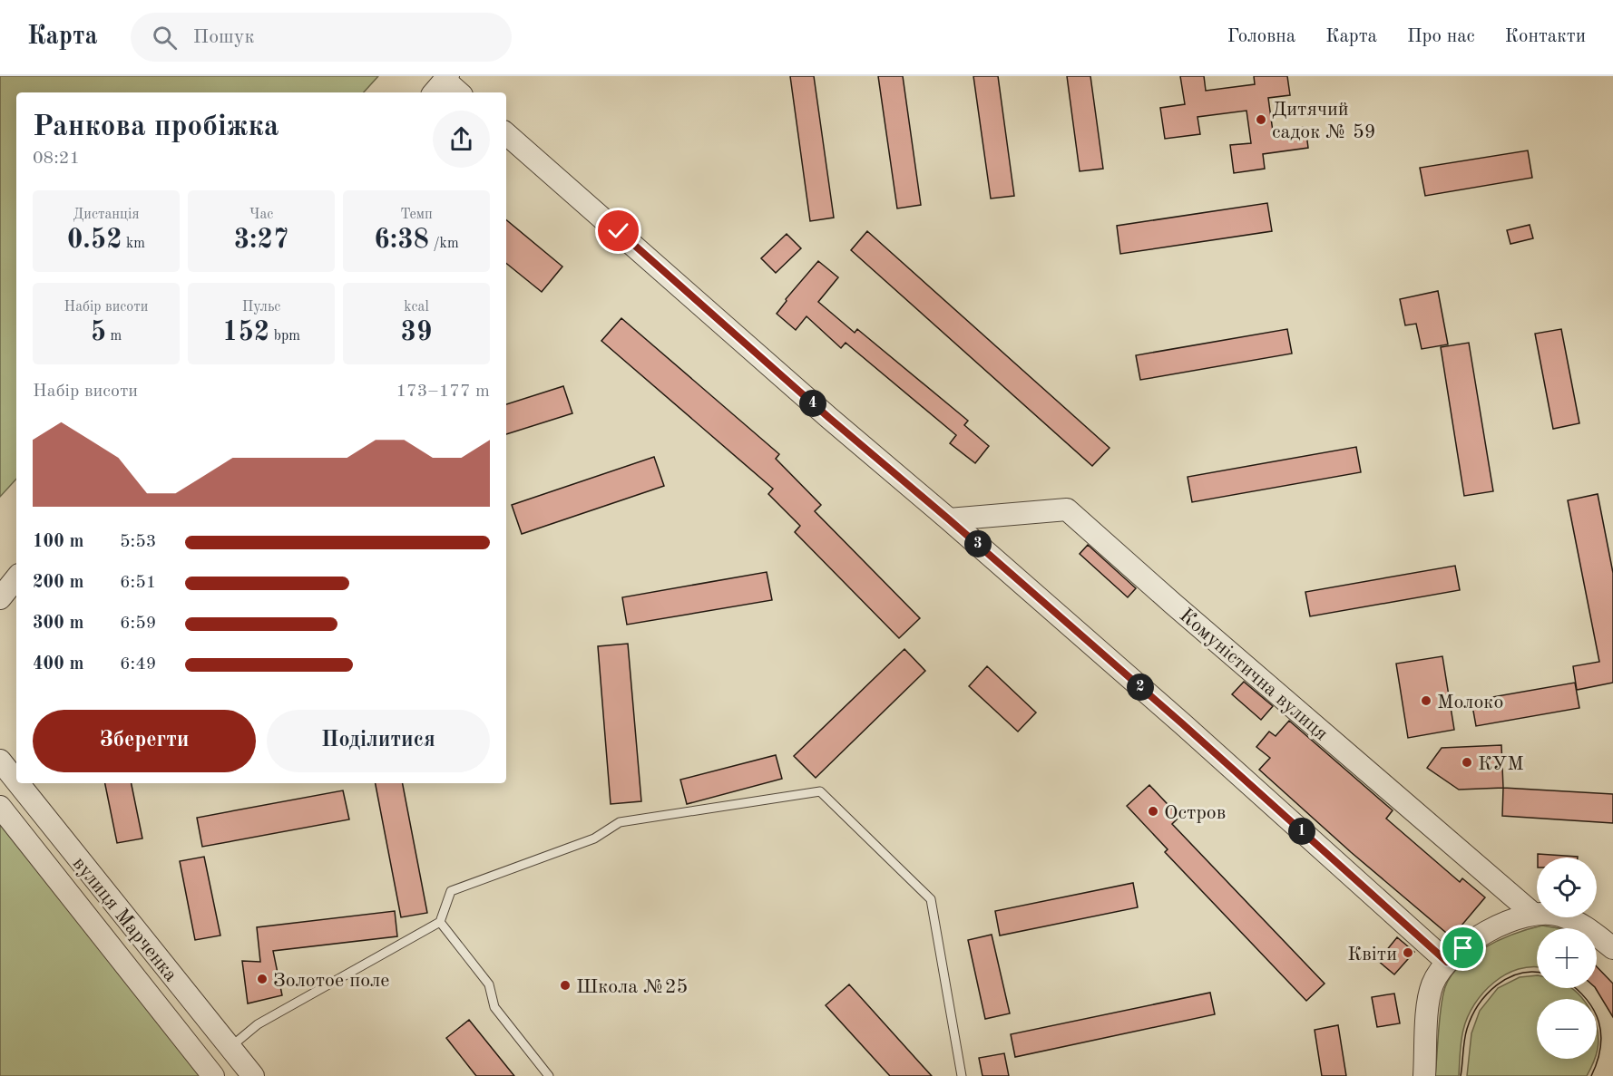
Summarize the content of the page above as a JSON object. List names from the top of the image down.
{
  "streets": {
    "street": ["Комуністична вулиця", "вулиця Марченка"]
  },
  "places": [
    "Дитячий садок № 59",
    "Молоко",
    "КУМ",
    "Остров",
    "Квіти",
    "Золотое поле",
    "Школа №25"
  ],
  "page": {
    "header": "Карта",
    "search": "Пошук",
    "nav": [
      "Головна",
      "Карта",
      "Про нас",
      "Контакти"
    ],
    "heading": ["Ранкова пробіжка", "08:21"],
    "stats": [
      ["Дистанція", "0.52 km"],
      ["Час", "3:27"],
      ["Темп", "6:38 /km"],
      ["Набір висоти", "5 m"],
      ["Пульс", "152 bpm"],
      ["kcal", "39"]
    ],
    "chart": ["Набір висоти", "173–177 m"],
    "pins": [
      "4",
      "3",
      "2",
      "1"
    ],
    "list": [
      {
        "name": "100 m",
        "note": "5:53"
      },
      {
        "name": "200 m",
        "note": "6:51"
      },
      {
        "name": "300 m",
        "note": "6:59"
      },
      {
        "name": "400 m",
        "note": "6:49"
      }
    ],
    "buttons": ["Зберегти", "Поділитися"],
    "map_buttons": ["+", "−"]
  }
}
